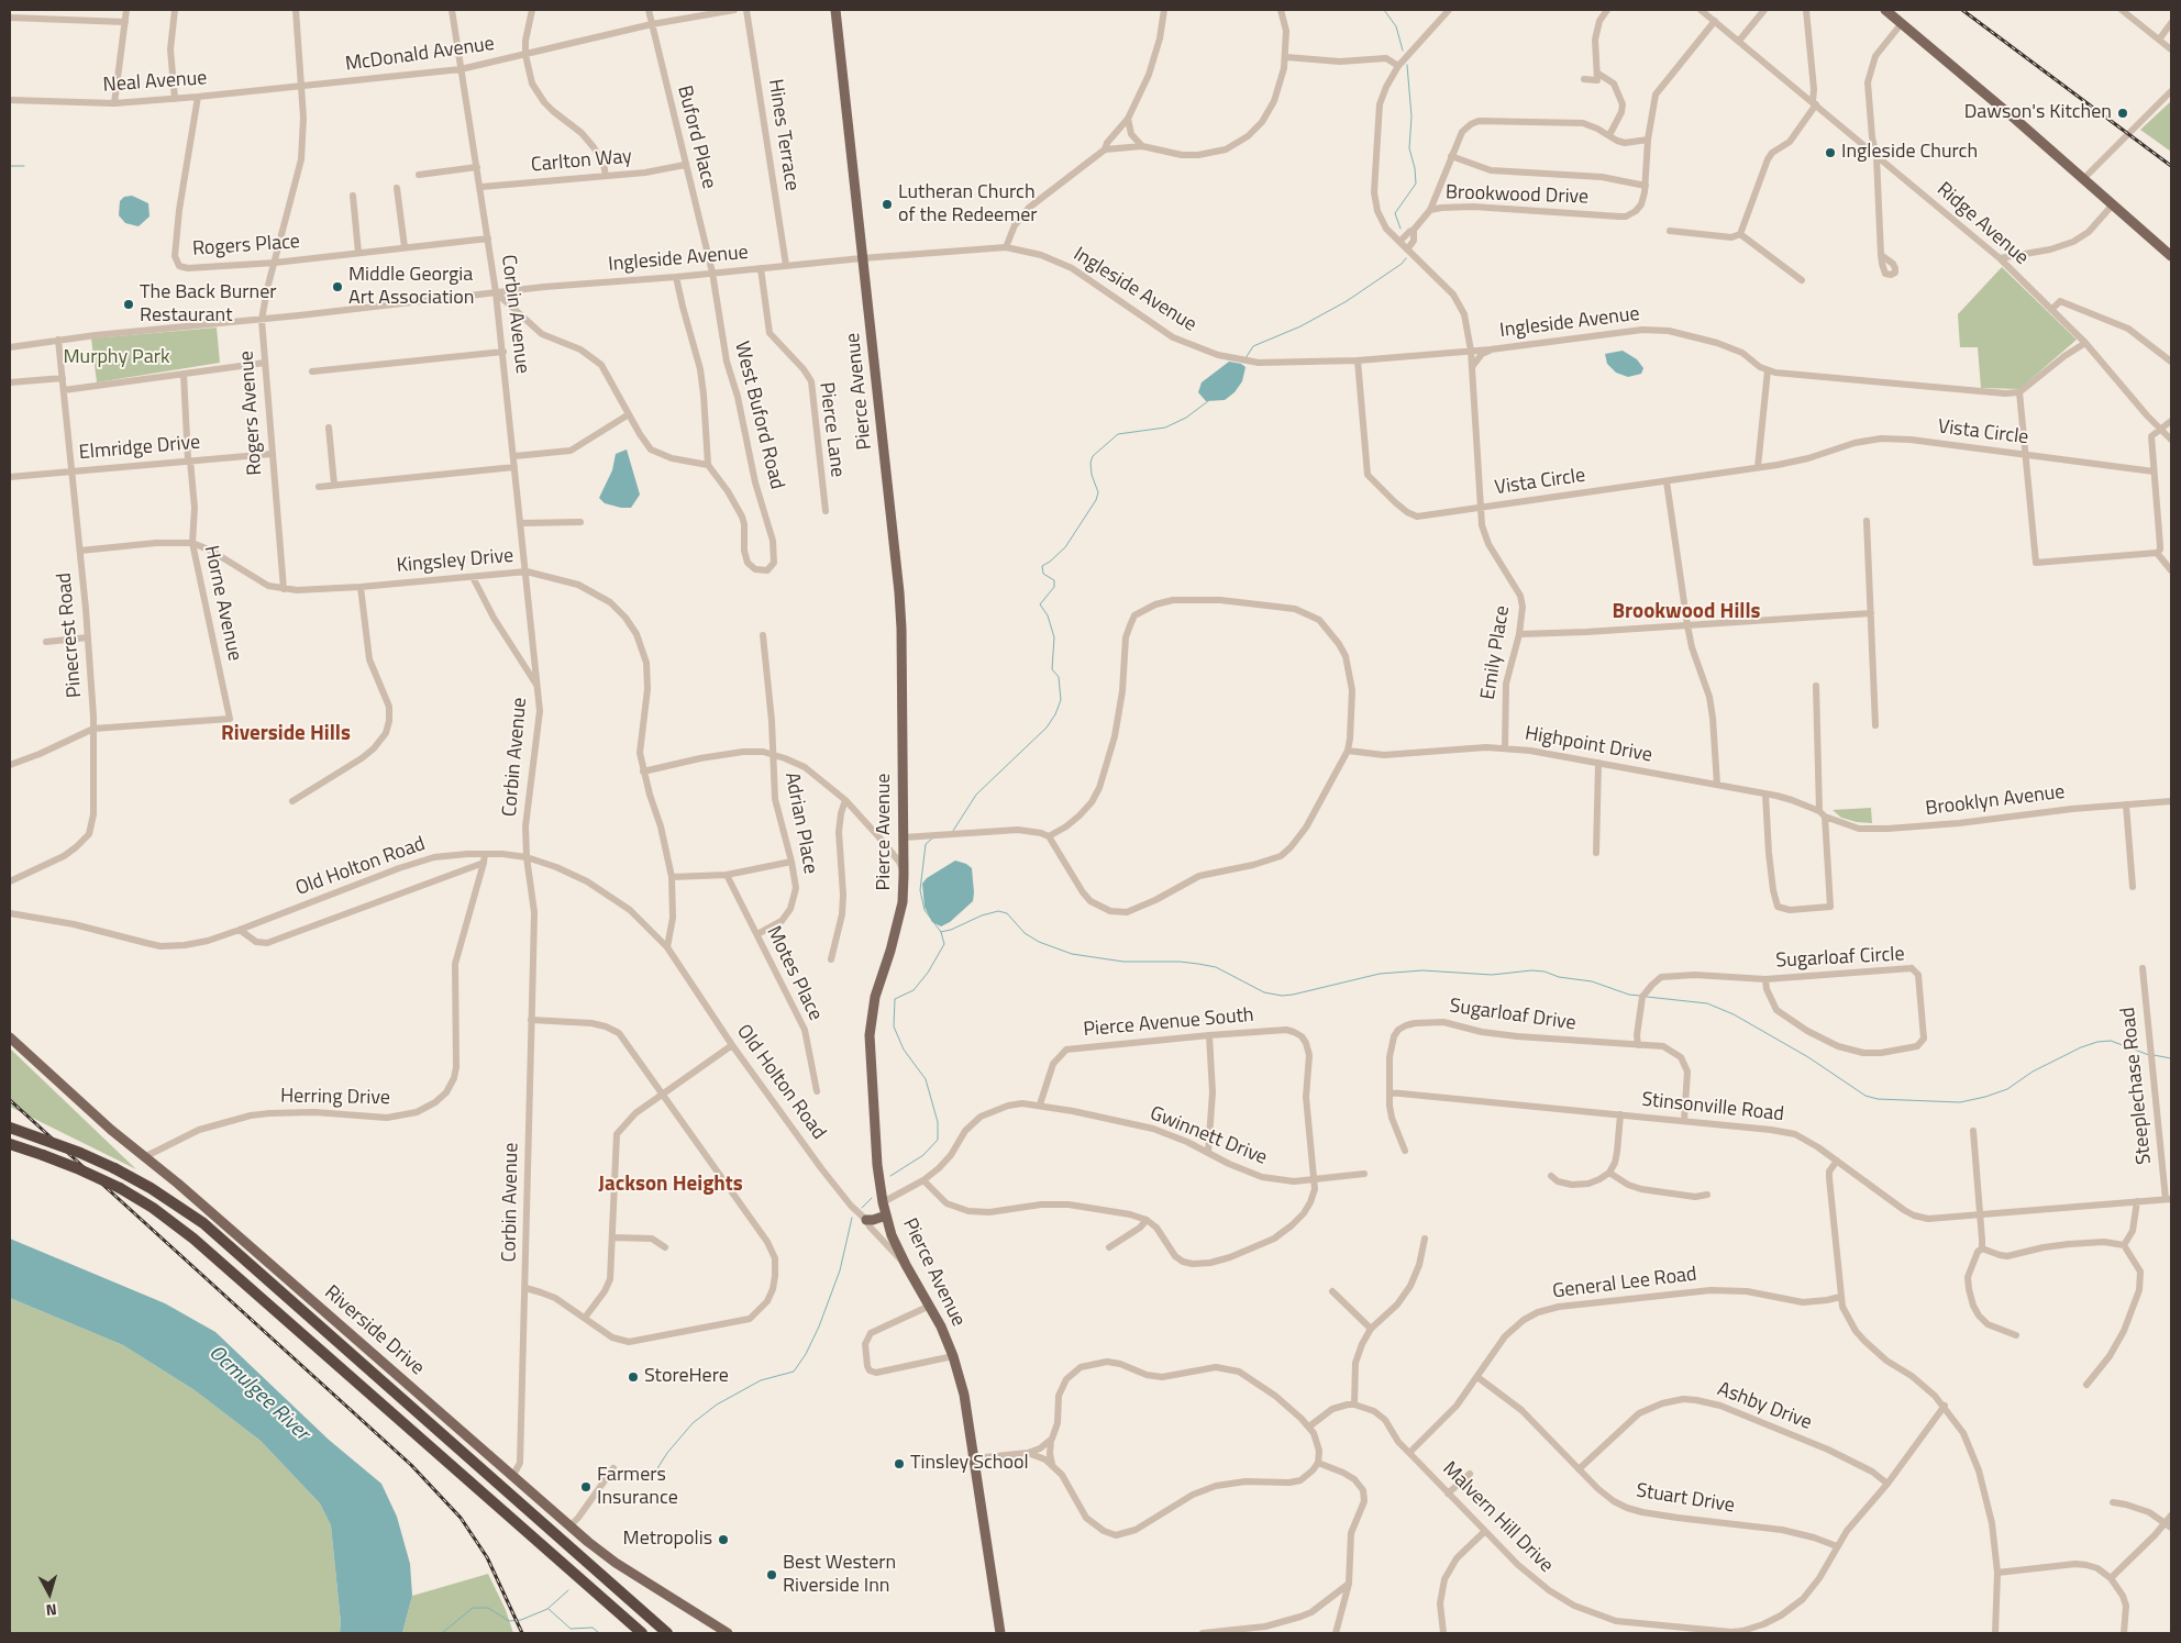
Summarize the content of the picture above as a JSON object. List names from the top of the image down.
{
  "streets": {
    "main road": ["Pierce Avenue", "Riverside Drive"],
    "street": [
      "McDonald Avenue",
      "Neal Avenue",
      "Hines Terrace",
      "Buford Place",
      "Carlton Way",
      "Brookwood Drive",
      "Ridge Avenue",
      "Rogers Place",
      "Ingleside Avenue",
      "Corbin Avenue",
      "Rogers Avenue",
      "West Buford Road",
      "Pierce Lane",
      "Vista Circle",
      "Elmridge Drive",
      "Kingsley Drive",
      "Horne Avenue",
      "Pinecrest Road",
      "Emily Place",
      "Highpoint Drive",
      "Brooklyn Avenue",
      "Adrian Place",
      "Old Holton Road",
      "Sugarloaf Circle",
      "Motes Place",
      "Sugarloaf Drive",
      "Pierce Avenue South",
      "Steeplechase Road",
      "Herring Drive",
      "Stinsonville Road",
      "Gwinnett Drive",
      "General Lee Road",
      "Ashby Drive",
      "Stuart Drive",
      "Malvern Hill Drive"
    ]
  },
  "crossings": [
    ["McDonald Avenue", "Neal Avenue"],
    ["McDonald Avenue", "Buford Place"],
    ["McDonald Avenue", "Corbin Avenue"],
    ["McDonald Avenue", "Rogers Avenue"],
    ["Neal Avenue", "Rogers Place"],
    ["Neal Avenue", "Rogers Avenue"],
    ["Hines Terrace", "Ingleside Avenue"],
    ["Buford Place", "Carlton Way"],
    ["Buford Place", "Ingleside Avenue"],
    ["Buford Place", "West Buford Road"],
    ["Carlton Way", "Corbin Avenue"],
    ["Brookwood Drive", "Vista Circle"],
    ["Rogers Place", "Corbin Avenue"],
    ["Rogers Place", "Rogers Avenue"],
    ["Ingleside Avenue", "Corbin Avenue"],
    ["Ingleside Avenue", "Pierce Avenue"],
    ["Ingleside Avenue", "Rogers Avenue"],
    ["Ingleside Avenue", "West Buford Road"],
    ["Ingleside Avenue", "Pierce Lane"],
    ["Ingleside Avenue", "Vista Circle"],
    ["Ingleside Avenue", "Pinecrest Road"],
    ["Corbin Avenue", "Kingsley Drive"],
    ["Corbin Avenue", "Old Holton Road"],
    ["Corbin Avenue", "Riverside Drive"],
    ["Pierce Avenue", "Old Holton Road"],
    ["Rogers Avenue", "Elmridge Drive"],
    ["Rogers Avenue", "Kingsley Drive"],
    ["Vista Circle", "Emily Place"],
    ["Elmridge Drive", "Horne Avenue"],
    ["Elmridge Drive", "Pinecrest Road"],
    ["Kingsley Drive", "Horne Avenue"],
    ["Kingsley Drive", "Pinecrest Road"],
    ["Kingsley Drive", "Old Holton Road"],
    ["Horne Avenue", "Pinecrest Road"],
    ["Emily Place", "Highpoint Drive"],
    ["Highpoint Drive", "Brooklyn Avenue"],
    ["Adrian Place", "Motes Place"],
    ["Old Holton Road", "Herring Drive"],
    ["Sugarloaf Circle", "Sugarloaf Drive"],
    ["Sugarloaf Drive", "Stinsonville Road"],
    ["Pierce Avenue South", "Gwinnett Drive"],
    ["Steeplechase Road", "Stinsonville Road"],
    ["Herring Drive", "Riverside Drive"],
    ["General Lee Road", "Stuart Drive"],
    ["General Lee Road", "Malvern Hill Drive"],
    ["Ashby Drive", "Stuart Drive"],
    ["Ashby Drive", "Malvern Hill Drive"],
    ["Stuart Drive", "Malvern Hill Drive"]
  ],
  "districts": ["Brookwood Hills", "Riverside Hills", "Jackson Heights"],
  "water": ["Ocmulgee River"],
  "parks": ["Murphy Park"],
  "places": [
    "Dawson's Kitchen",
    "Ingleside Church",
    "Lutheran Church of the Redeemer",
    "Middle Georgia Art Association",
    "The Back Burner Restaurant",
    "StoreHere",
    "Tinsley School",
    "Farmers Insurance",
    "Metropolis",
    "Best Western Riverside Inn"
  ],
  "north": "bottom"
}
